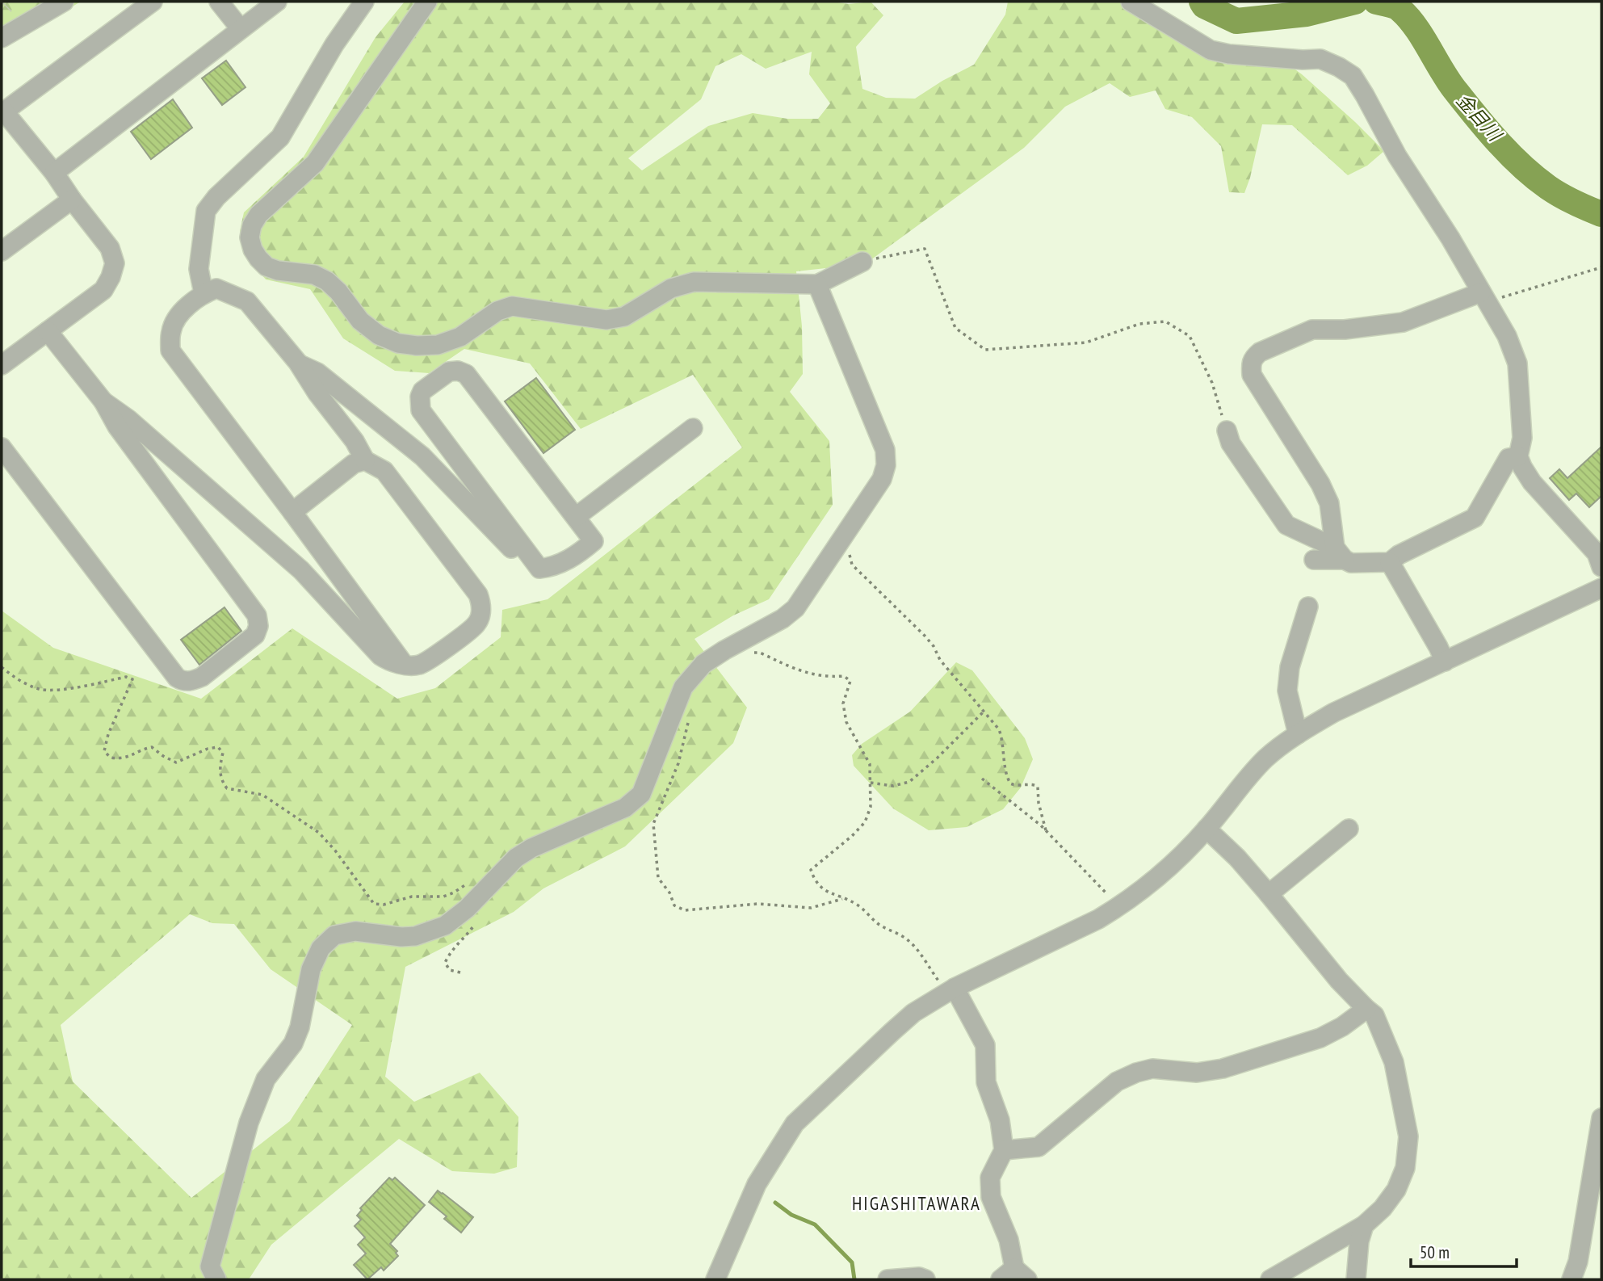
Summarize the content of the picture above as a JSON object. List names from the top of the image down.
{
  "districts": ["HIGASHITAWARA"],
  "water": ["金目川"],
  "scale_bar": "50 m"
}
